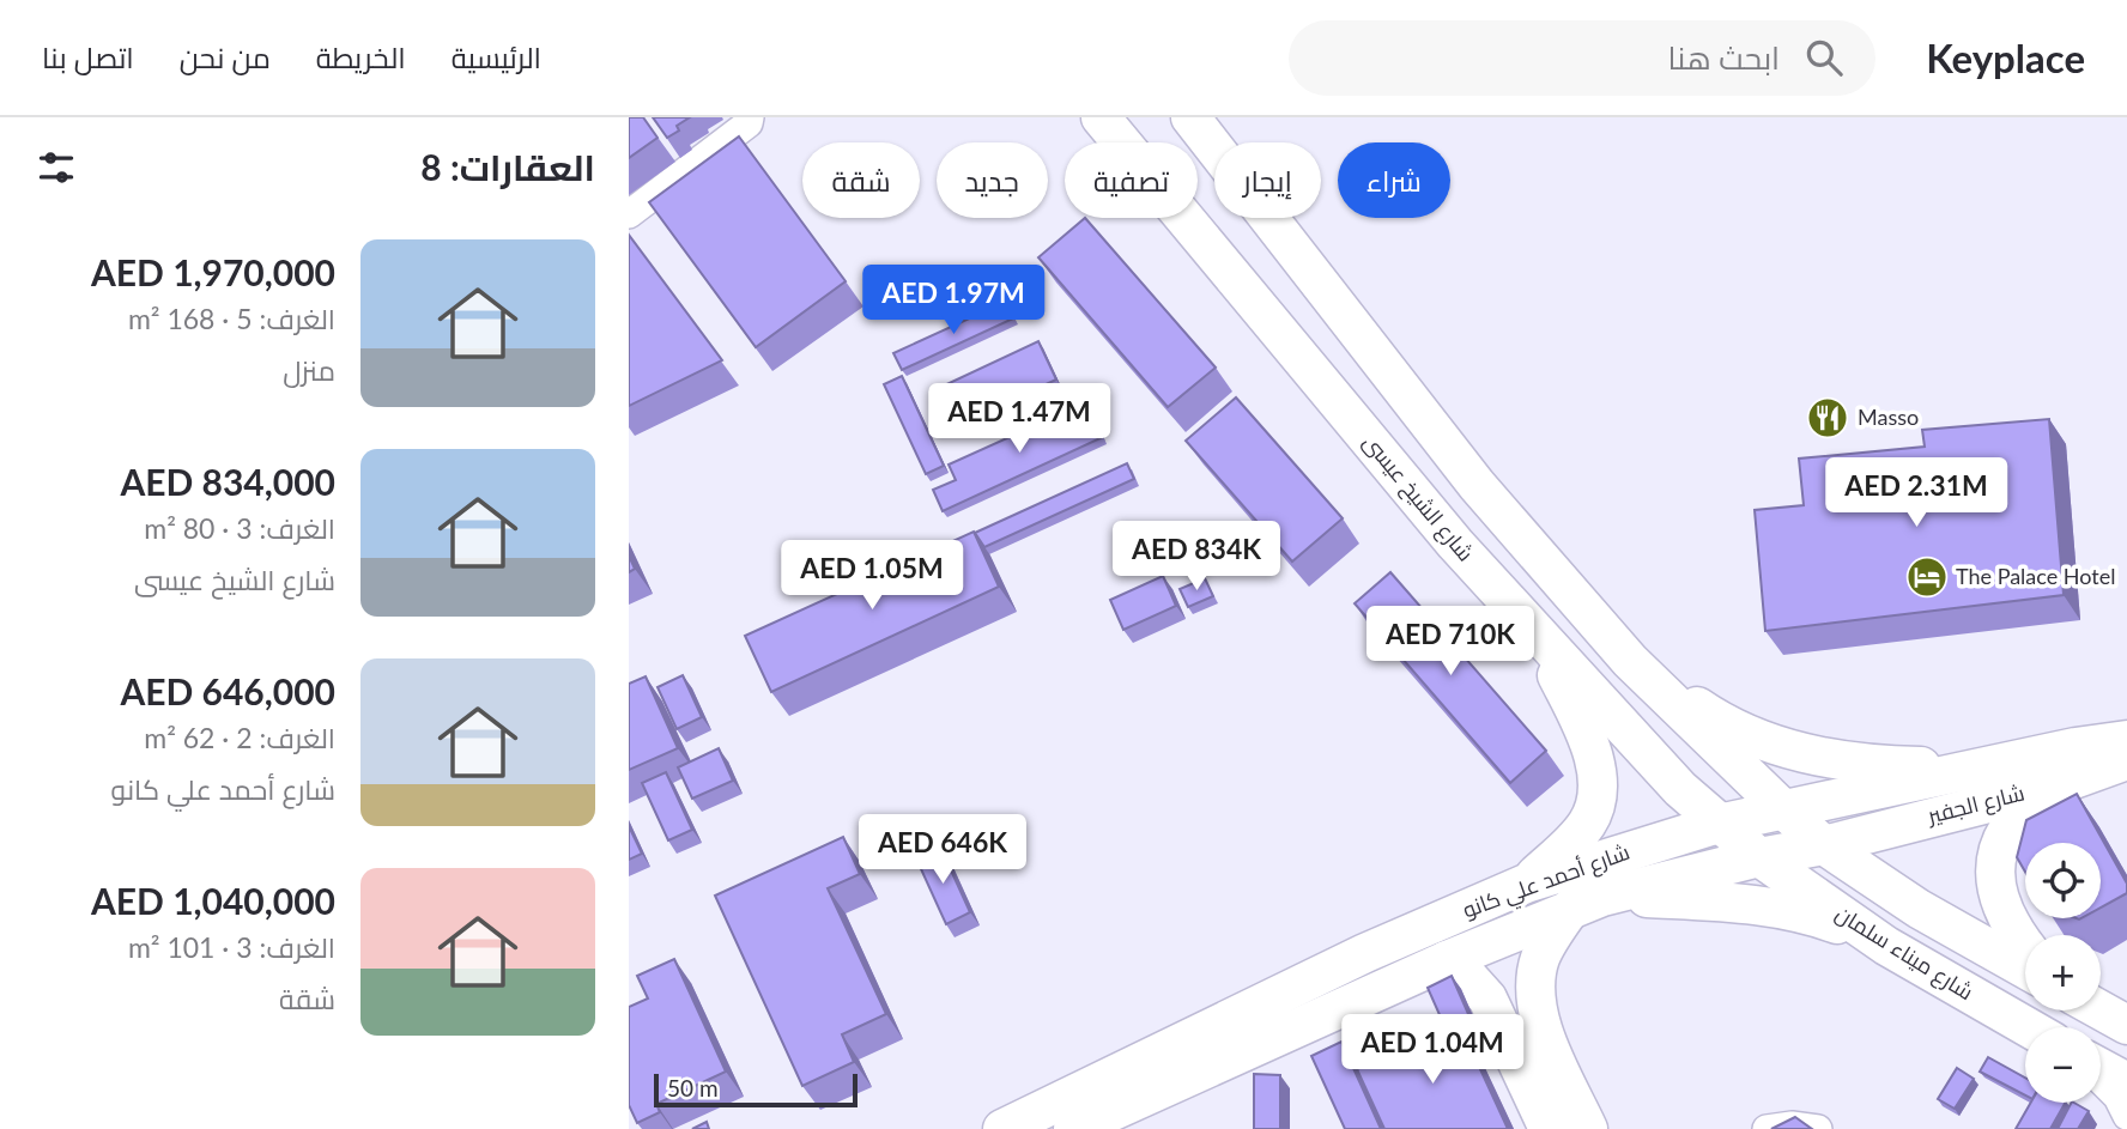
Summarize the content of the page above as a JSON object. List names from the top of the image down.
{
  "streets": {
    "main road": [
      "شارع الشيخ عيسى",
      "شارع الجفير",
      "شارع أحمد علي كانو",
      "شارع ميناء سلمان"
    ]
  },
  "crossings": [
    ["شارع الشيخ عيسى", "شارع أحمد علي كانو"],
    ["شارع الشيخ عيسى", "شارع ميناء سلمان"],
    ["شارع الجفير", "شارع أحمد علي كانو"],
    ["شارع أحمد علي كانو", "شارع ميناء سلمان"]
  ],
  "places": {
    "restaurant": ["Masso"],
    "hotel": ["The Palace Hotel"]
  },
  "scale_bar": "50 m",
  "page": {
    "header": "Keyplace",
    "search": "ابحث هنا",
    "nav": [
      "الرئيسية",
      "الخريطة",
      "من نحن",
      "اتصل بنا"
    ],
    "heading": "العقارات: 8",
    "chip": [
      "شراء",
      "إيجار",
      "تصفية",
      "جديد",
      "شقة"
    ],
    "list": [
      {
        "name": "AED 1,970,000",
        "note": "الغرف: 5 · 168 m² · منزل"
      },
      {
        "name": "AED 834,000",
        "note": "الغرف: 3 · 80 m² · شارع الشيخ عيسى"
      },
      {
        "name": "AED 646,000",
        "note": "الغرف: 2 · 62 m² · شارع أحمد علي كانو"
      },
      {
        "name": "AED 1,040,000",
        "note": "الغرف: 3 · 101 m² · شقة"
      }
    ],
    "price": [
      "AED 1.97M",
      "AED 1.47M",
      "AED 2.31M",
      "AED 834K",
      "AED 1.05M",
      "AED 710K",
      "AED 646K",
      "AED 1.04M"
    ],
    "map_buttons": ["+", "−"],
    "scale": "50 m"
  }
}
